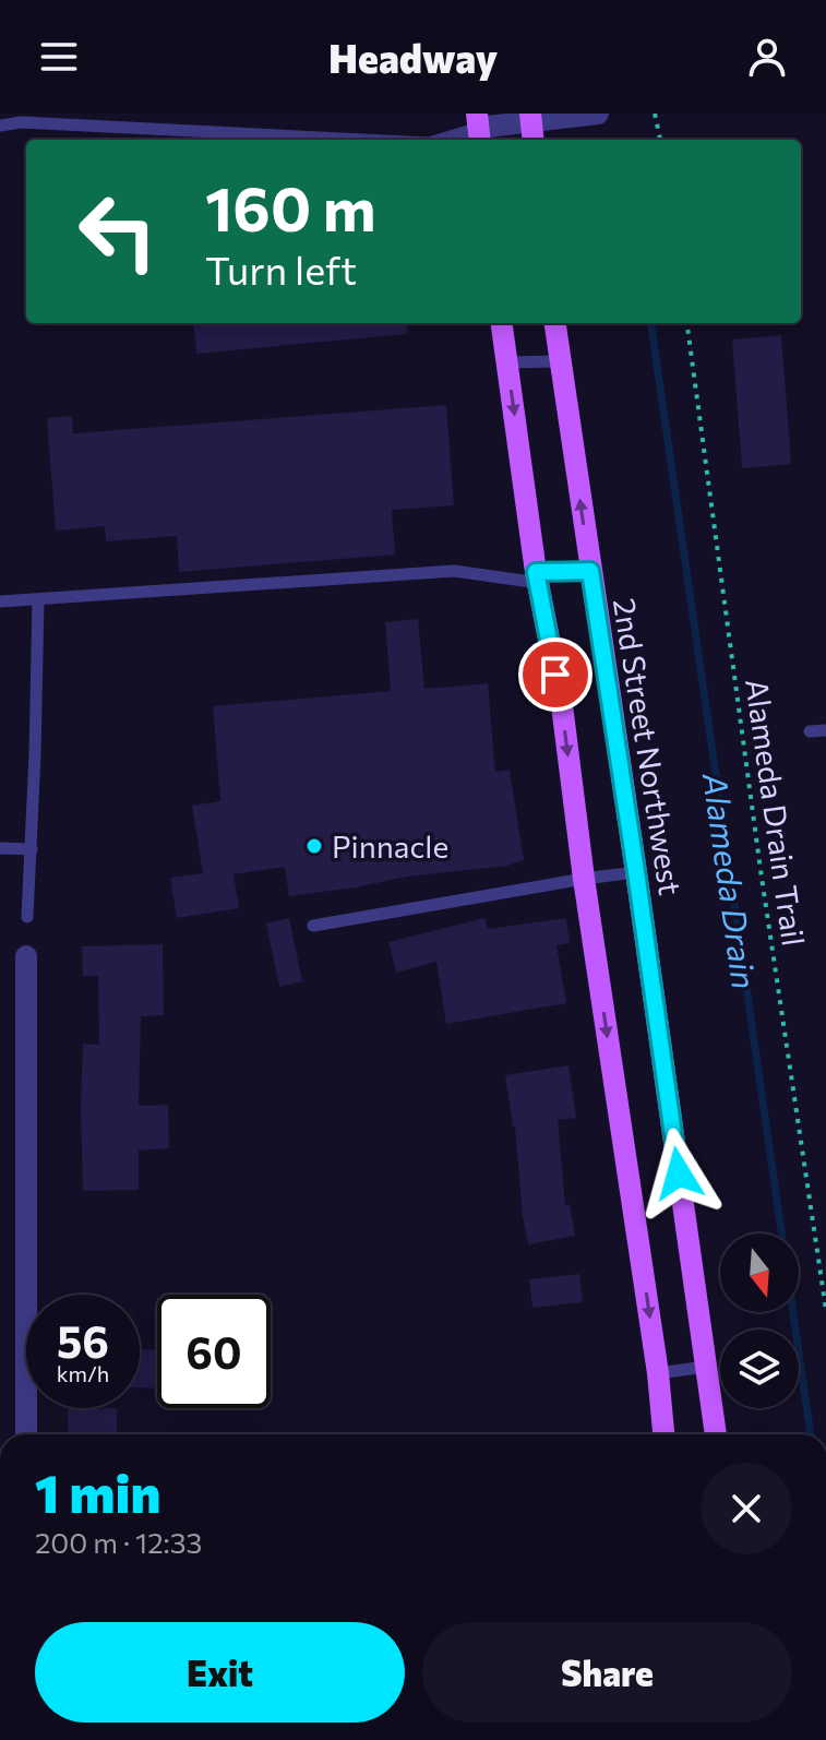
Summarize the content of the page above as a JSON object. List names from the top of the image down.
{
  "streets": {
    "main road": ["2nd Street Northwest"],
    "path": ["Alameda Drain Trail"]
  },
  "water": ["Alameda Drain"],
  "places": ["Pinnacle"],
  "north": "bottom",
  "page": {
    "header": "Headway",
    "turn": ["160 m", "Turn left"],
    "speed": "56 km/h",
    "limit": "60",
    "heading": ["1 min", "200 m · 12:33"],
    "buttons": ["Exit", "Share"]
  }
}
